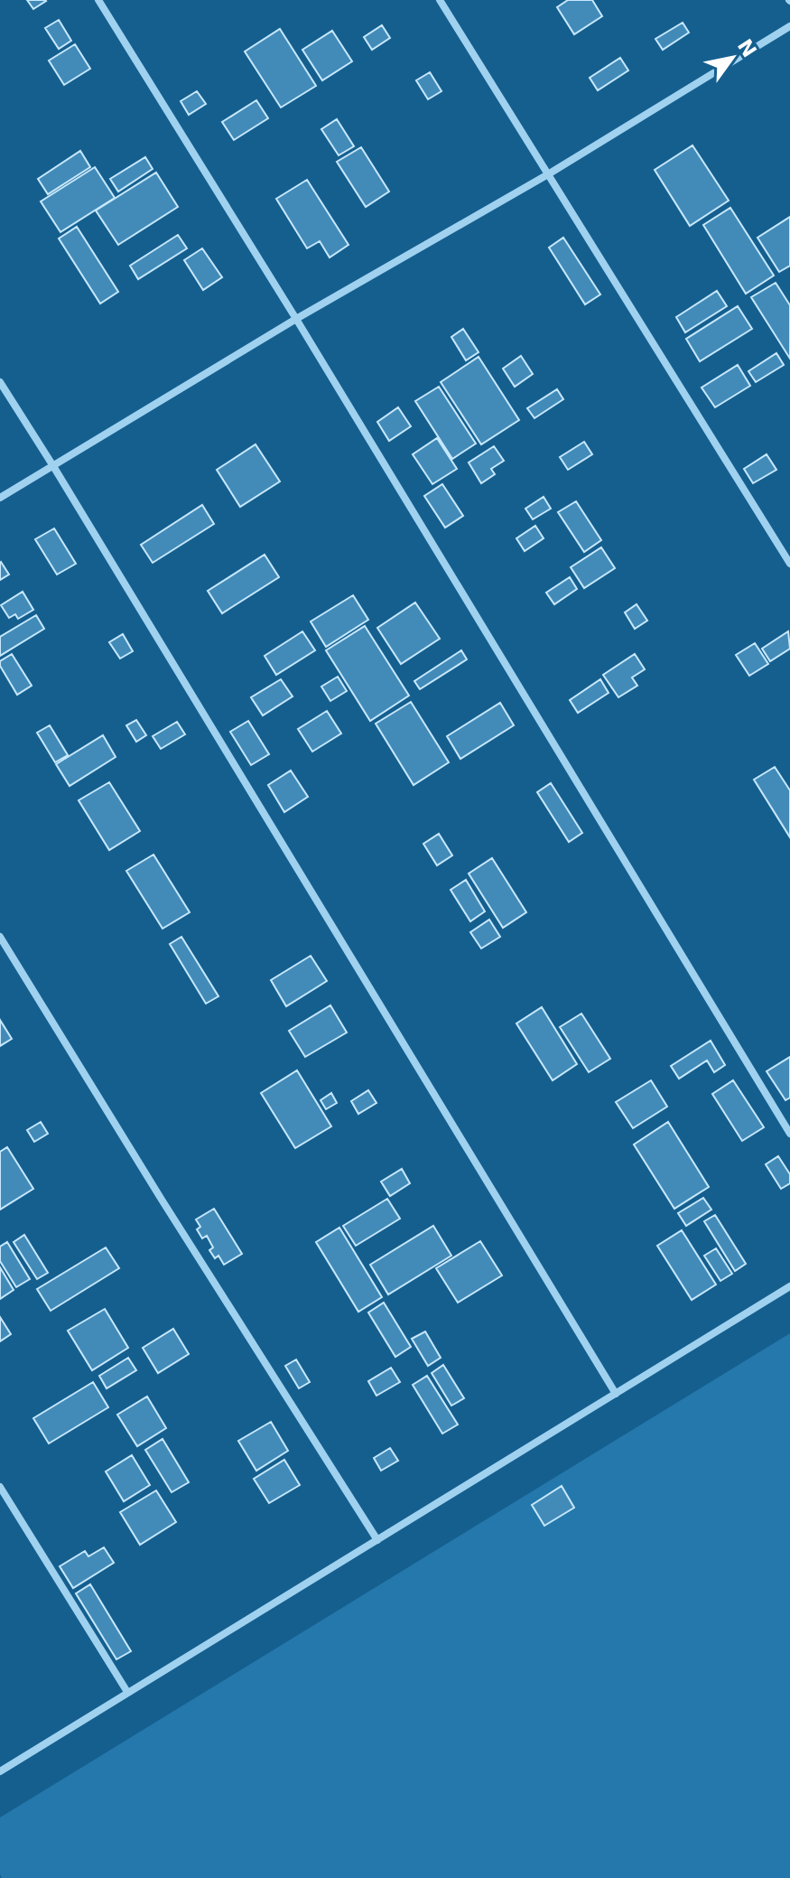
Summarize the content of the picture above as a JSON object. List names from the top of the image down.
{
  "north": "top right"
}
